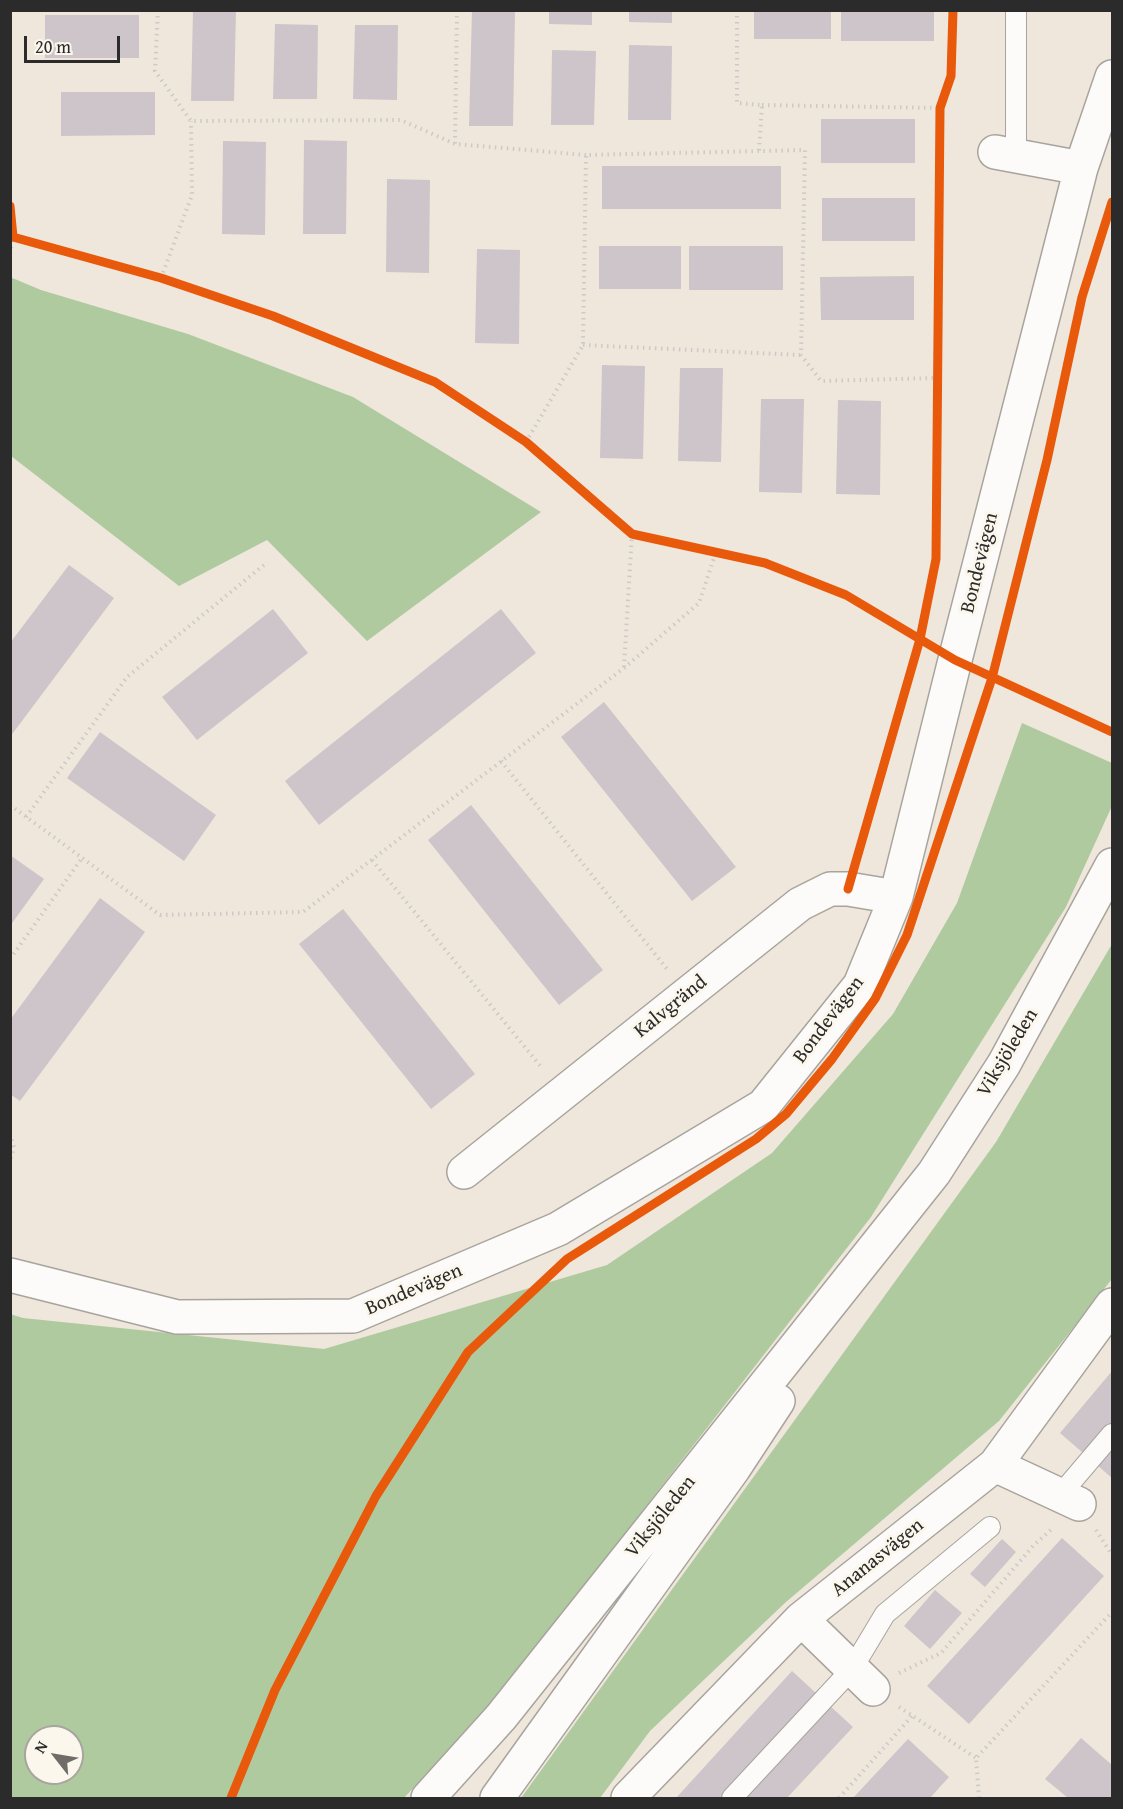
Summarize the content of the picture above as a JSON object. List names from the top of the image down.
{
  "streets": {
    "street": [
      "Bondevägen",
      "Kalvgränd",
      "Viksjöleden",
      "Ananasvägen"
    ]
  },
  "crossings": [
    ["Bondevägen", "Kalvgränd"]
  ],
  "scale_bar": "20 m",
  "north": "top left"
}
